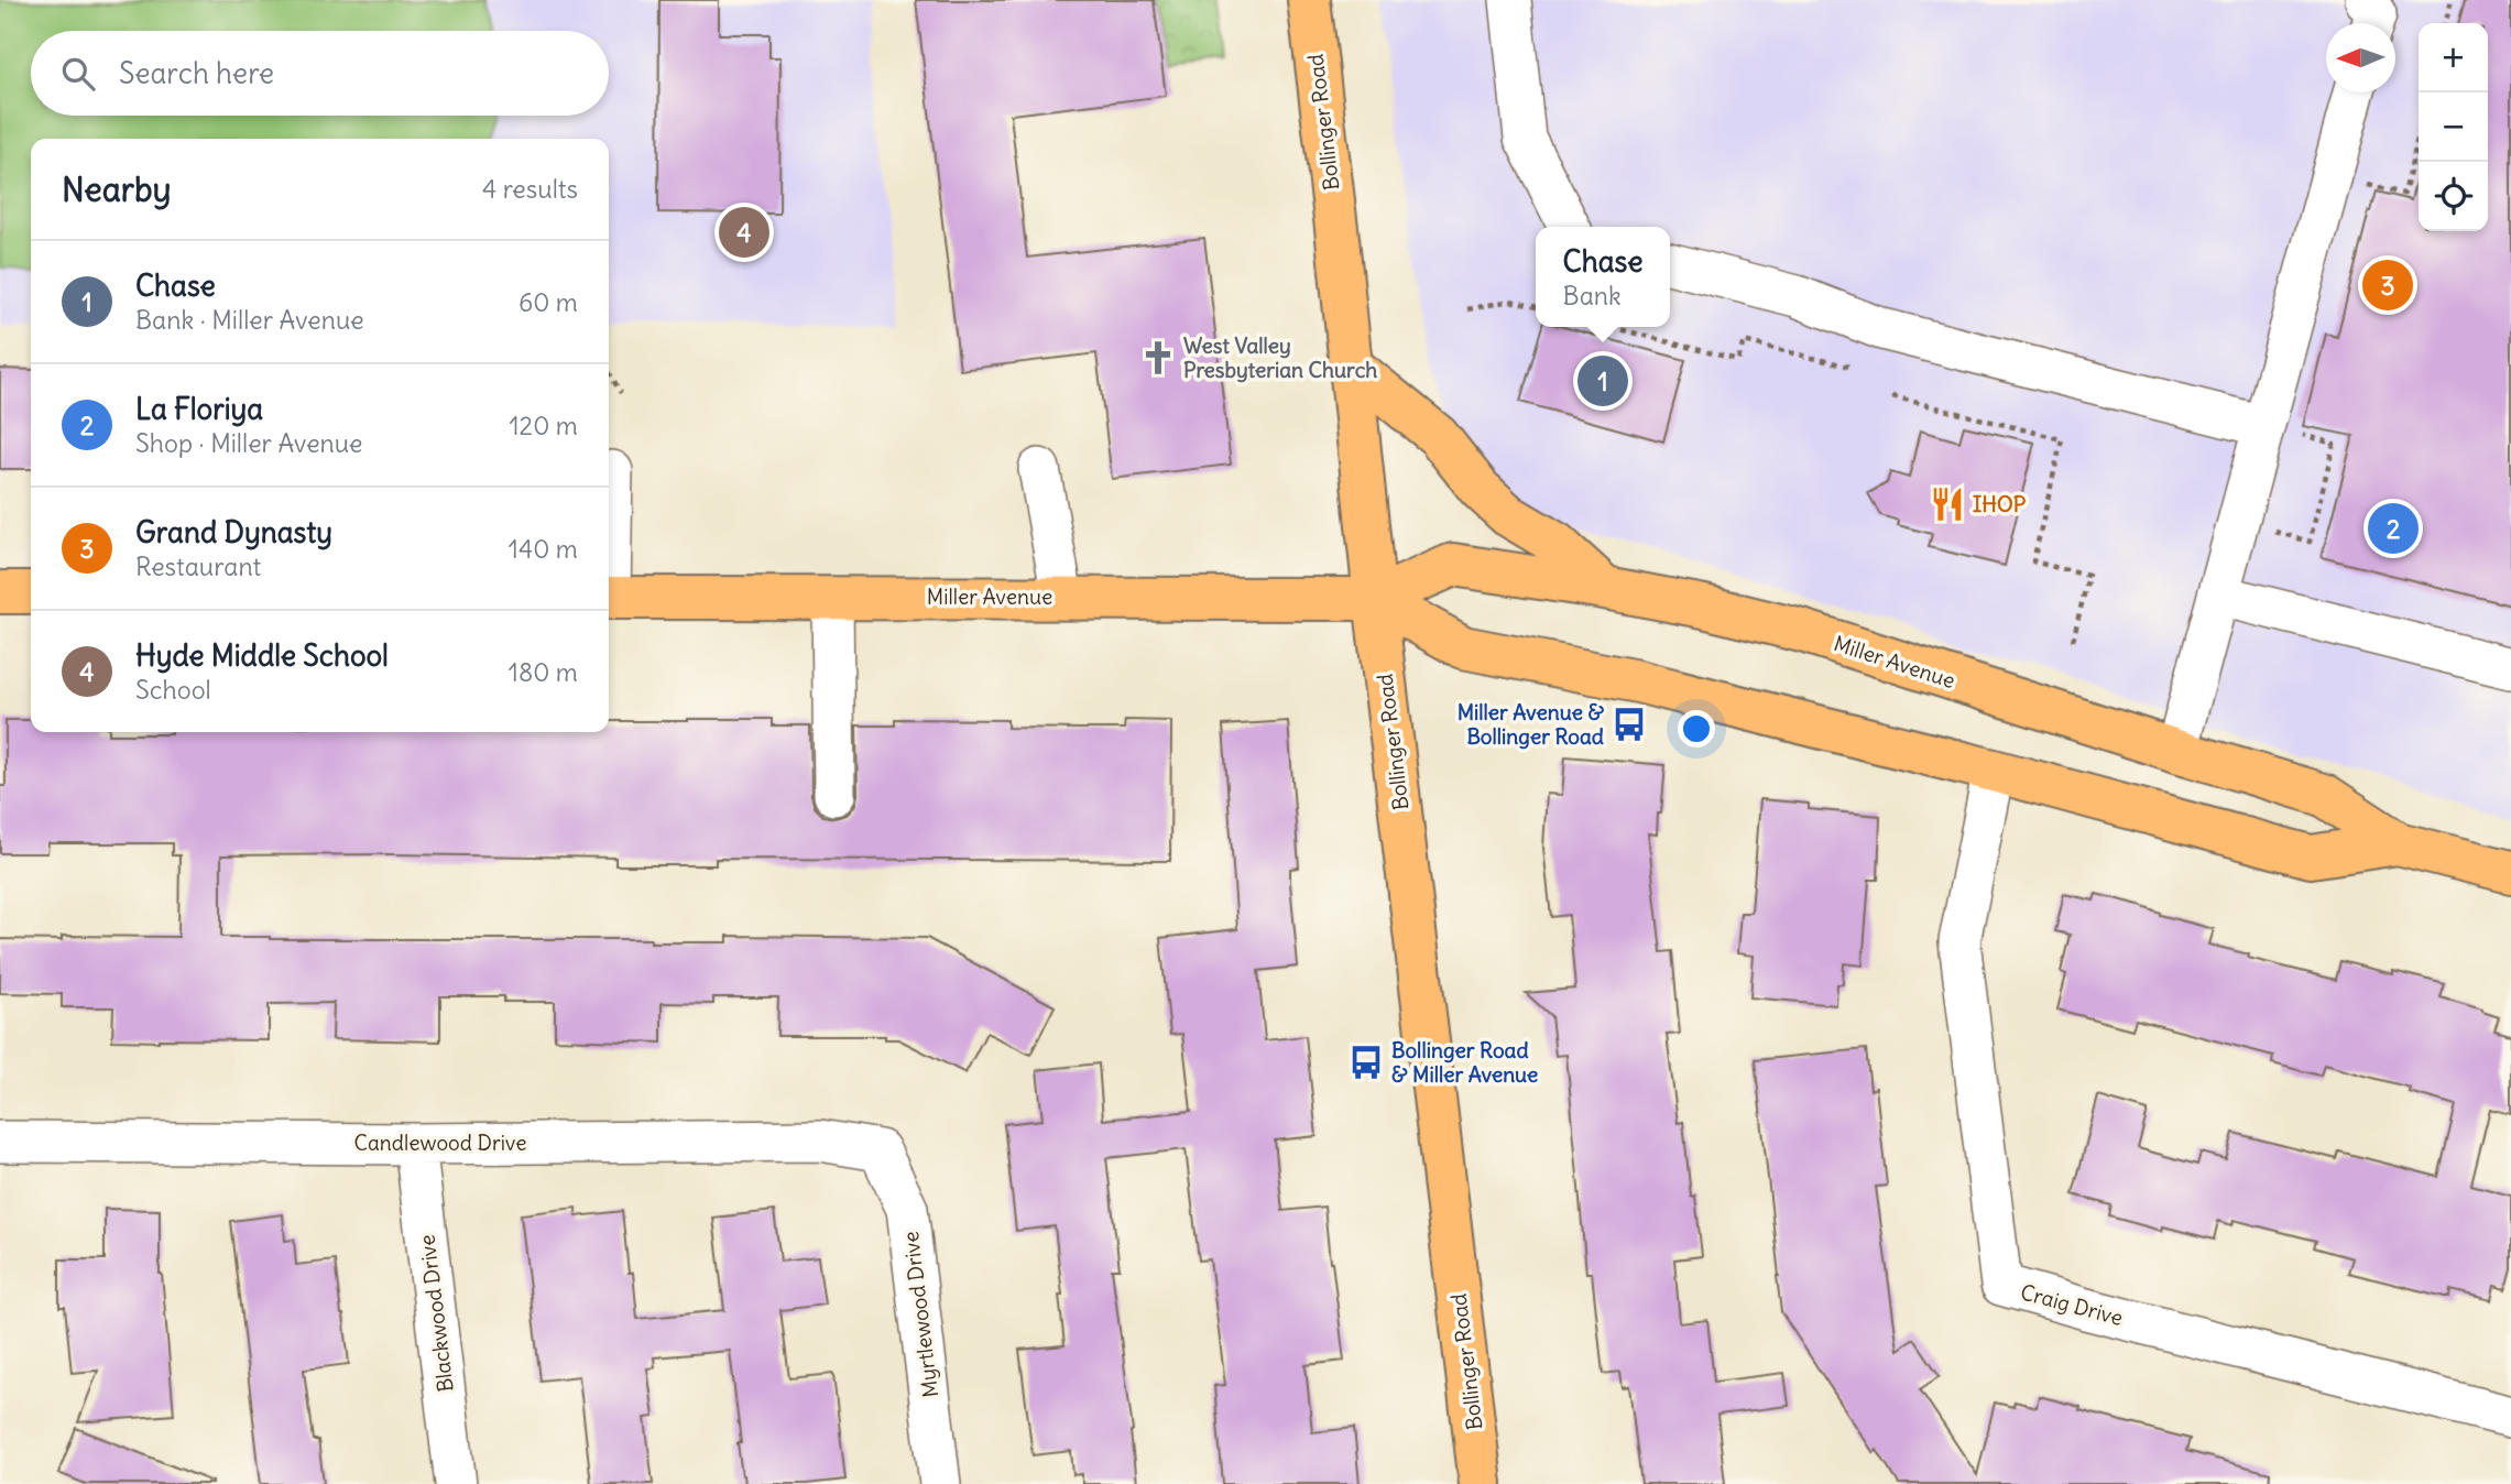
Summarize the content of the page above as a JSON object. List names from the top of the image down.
{
  "streets": {
    "main road": ["Bollinger Road", "Miller Avenue"],
    "street": [
      "Candlewood Drive",
      "Craig Drive",
      "Blackwood Drive",
      "Myrtlewood Drive"
    ]
  },
  "crossings": [
    ["Bollinger Road", "Miller Avenue"],
    ["Miller Avenue", "Craig Drive"],
    ["Candlewood Drive", "Blackwood Drive"],
    ["Candlewood Drive", "Myrtlewood Drive"]
  ],
  "places": {
    "church": ["West Valley Presbyterian Church"],
    "restaurant": ["IHOP"],
    "bus stop": ["Miller Avenue & Bollinger Road", "Bollinger Road & Miller Avenue"]
  },
  "north": "left",
  "page": {
    "map_buttons": ["+", "−"],
    "search": "Search here",
    "heading": ["Nearby", "4 results"],
    "pins": [
      "4",
      "3",
      "1",
      "2"
    ],
    "popup": ["Chase", "Bank"],
    "list": [
      {
        "mark": "1",
        "name": "Chase",
        "note": "Bank · Miller Avenue",
        "value": "60 m"
      },
      {
        "mark": "2",
        "name": "La Floriya",
        "note": "Shop · Miller Avenue",
        "value": "120 m"
      },
      {
        "mark": "3",
        "name": "Grand Dynasty",
        "note": "Restaurant",
        "value": "140 m"
      },
      {
        "mark": "4",
        "name": "Hyde Middle School",
        "note": "School",
        "value": "180 m"
      }
    ]
  }
}
